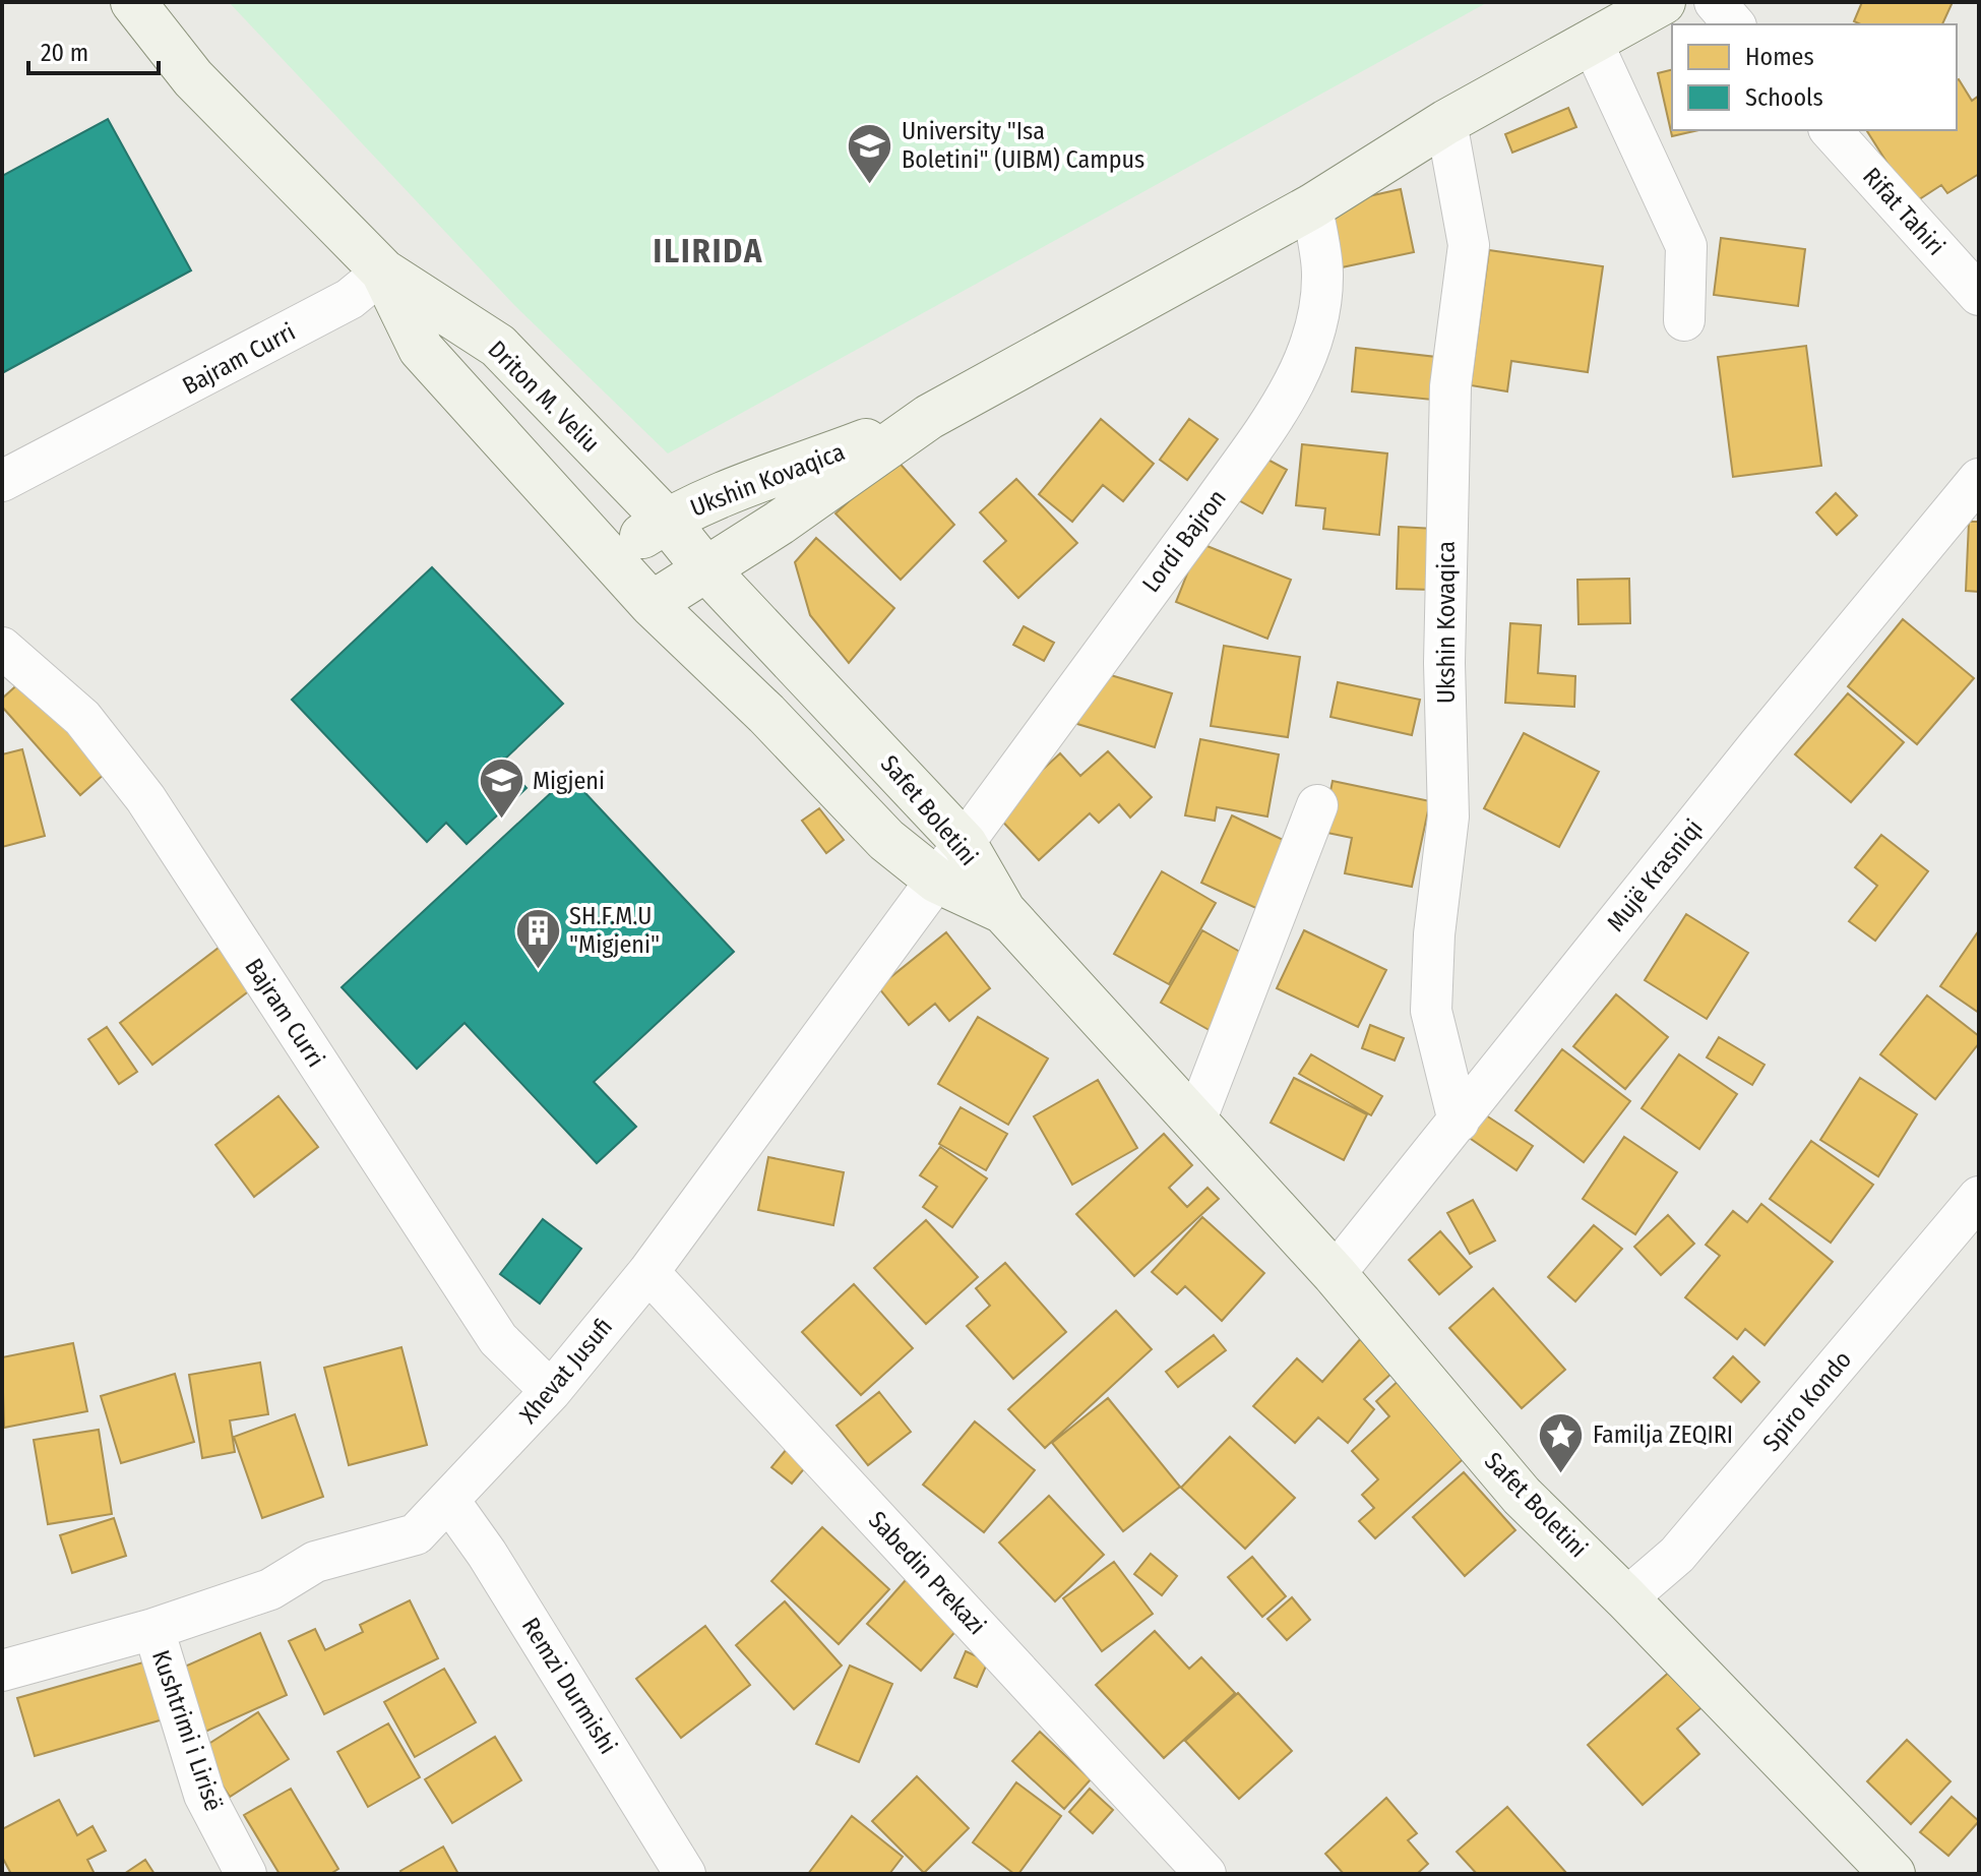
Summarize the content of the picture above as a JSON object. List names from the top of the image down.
{
  "streets": {
    "street": [
      "Rifat Tahiri",
      "Bajram Curri",
      "Driton M. Veliu",
      "Ukshin Kovaqica",
      "Lordi Bajron",
      "Safet Boletini",
      "Mujë Krasniqi",
      "Xhevat Jusufi",
      "Spiro Kondo",
      "Sabedin Prekazi",
      "Remzi Durmishi",
      "Kushtrimi i Lirisë"
    ]
  },
  "crossings": [
    ["Bajram Curri", "Driton M. Veliu"],
    ["Bajram Curri", "Xhevat Jusufi"],
    ["Driton M. Veliu", "Ukshin Kovaqica"],
    ["Driton M. Veliu", "Safet Boletini"],
    ["Ukshin Kovaqica", "Lordi Bajron"],
    ["Ukshin Kovaqica", "Safet Boletini"],
    ["Ukshin Kovaqica", "Mujë Krasniqi"],
    ["Lordi Bajron", "Safet Boletini"],
    ["Lordi Bajron", "Xhevat Jusufi"],
    ["Safet Boletini", "Mujë Krasniqi"],
    ["Safet Boletini", "Xhevat Jusufi"],
    ["Safet Boletini", "Spiro Kondo"],
    ["Xhevat Jusufi", "Sabedin Prekazi"],
    ["Xhevat Jusufi", "Remzi Durmishi"],
    ["Xhevat Jusufi", "Kushtrimi i Lirisë"]
  ],
  "districts": ["ILIRIDA"],
  "places": {
    "school or university": ["University \"Isa Boletini\" (UIBM) Campus", "Migjeni"],
    "building": ["SH.F.M.U \"Migjeni\""],
    "place": ["Familja ZEQIRI"]
  },
  "legend": ["Homes", "Schools"],
  "scale_bar": "20 m"
}
